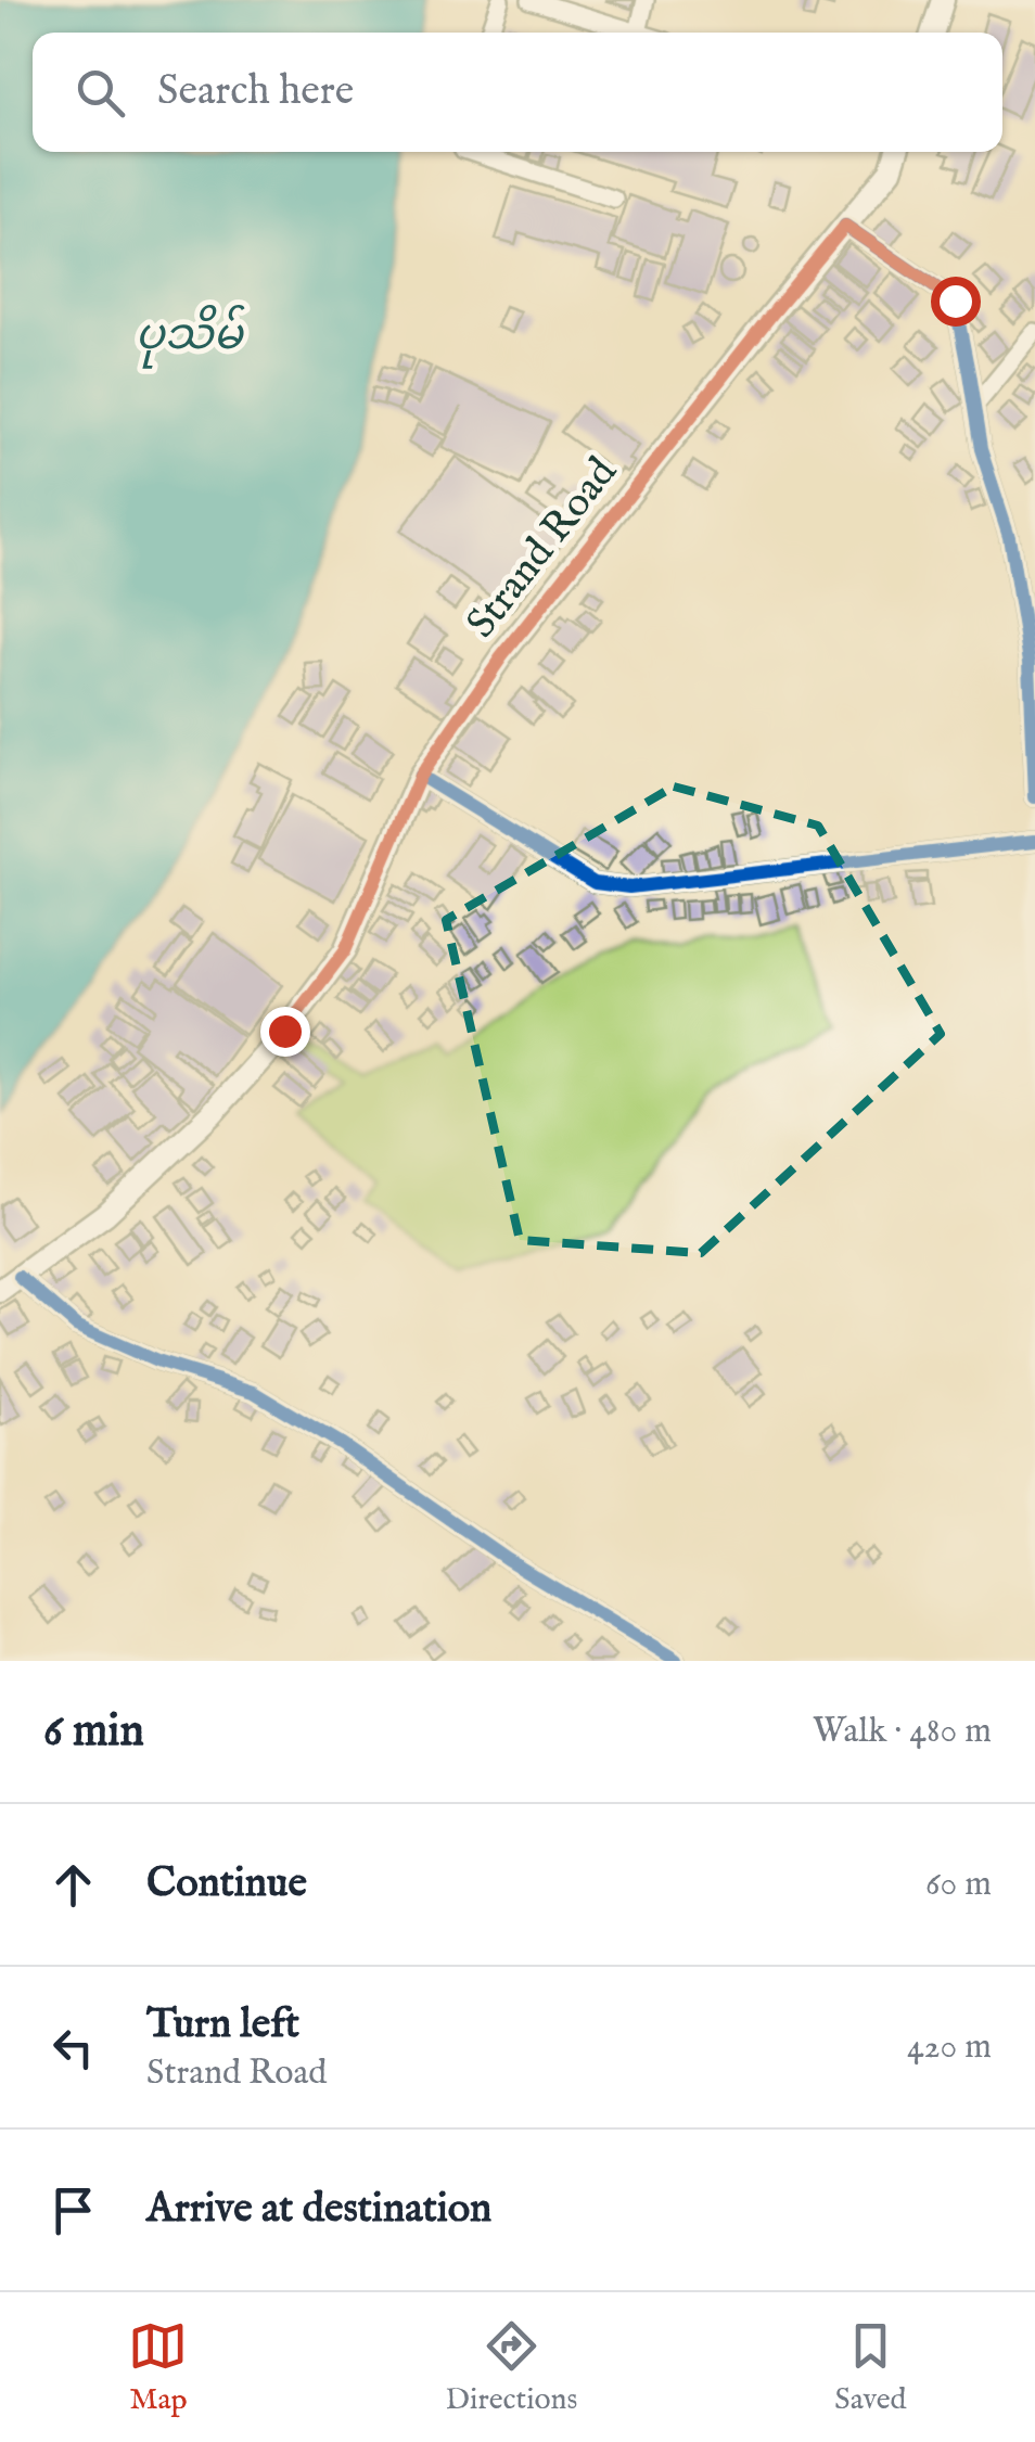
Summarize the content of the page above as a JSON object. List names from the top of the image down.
{
  "streets": {
    "main road": ["Strand Road"]
  },
  "water": ["ပုသိမ်"],
  "page": {
    "search": "Search here",
    "heading": ["6 min", "Walk · 480 m"],
    "list": [
      ["Continue", "60 m"],
      ["Turn left", "Strand Road", "420 m"],
      "Arrive at destination"
    ],
    "nav": ["Map", "Directions", "Saved"]
  }
}
